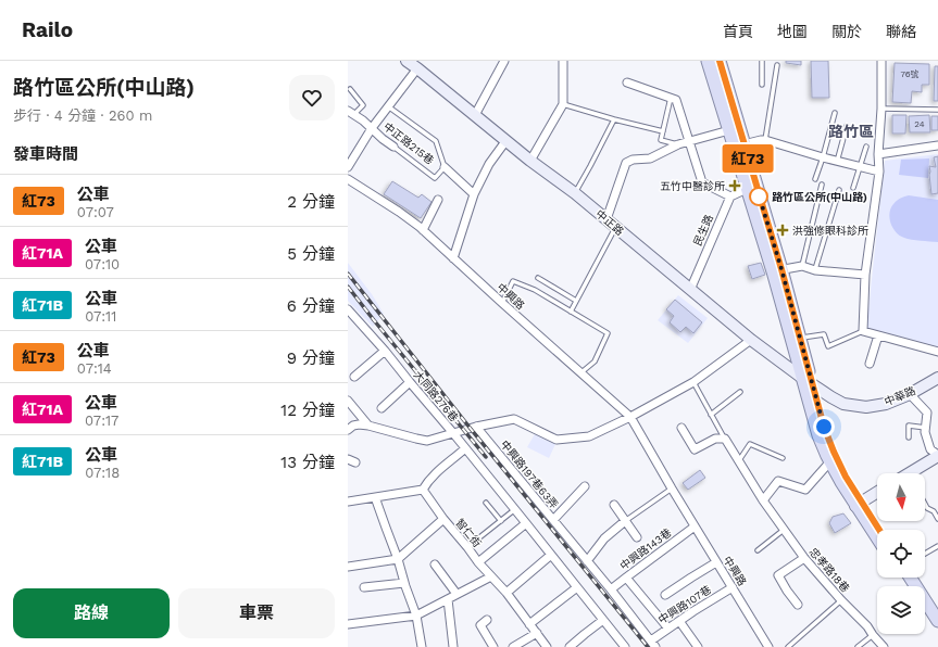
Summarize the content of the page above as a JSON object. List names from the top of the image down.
{
  "streets": {
    "street": [
      "中正路215巷",
      "中正路",
      "民生路",
      "中興路",
      "大同路276巷",
      "中華路",
      "中興路197巷63弄",
      "智仁街",
      "中興路143巷",
      "忠孝路18巷",
      "中興路107巷"
    ]
  },
  "crossings": [
    ["中正路215巷", "中正路"],
    ["中正路", "民生路"],
    ["中正路", "中華路"],
    ["中興路", "中興路143巷"],
    ["中興路", "中興路107巷"]
  ],
  "districts": ["路竹區"],
  "places": {
    "health": ["五竹中醫診所", "洪強修眼科診所"],
    "other": ["路竹區公所(中山路)"]
  },
  "lines": ["bus line 紅73"],
  "house_numbers": ["76號", "24"],
  "north": "bottom",
  "page": {
    "header": "Railo",
    "nav": [
      "首頁",
      "地圖",
      "關於",
      "聯絡"
    ],
    "heading": [
      ["路竹區公所(中山路)", "步行 · 4 分鐘 · 260 m"],
      "發車時間"
    ],
    "on_map": "紅73",
    "list": [
      {
        "mark": "紅73",
        "name": "公車",
        "note": "07:07",
        "value": "2 分鐘"
      },
      {
        "mark": "紅71A",
        "name": "公車",
        "note": "07:10",
        "value": "5 分鐘"
      },
      {
        "mark": "紅71B",
        "name": "公車",
        "note": "07:11",
        "value": "6 分鐘"
      },
      {
        "mark": "紅73",
        "name": "公車",
        "note": "07:14",
        "value": "9 分鐘"
      },
      {
        "mark": "紅71A",
        "name": "公車",
        "note": "07:17",
        "value": "12 分鐘"
      },
      {
        "mark": "紅71B",
        "name": "公車",
        "note": "07:18",
        "value": "13 分鐘"
      }
    ],
    "buttons": ["路線", "車票"]
  }
}
